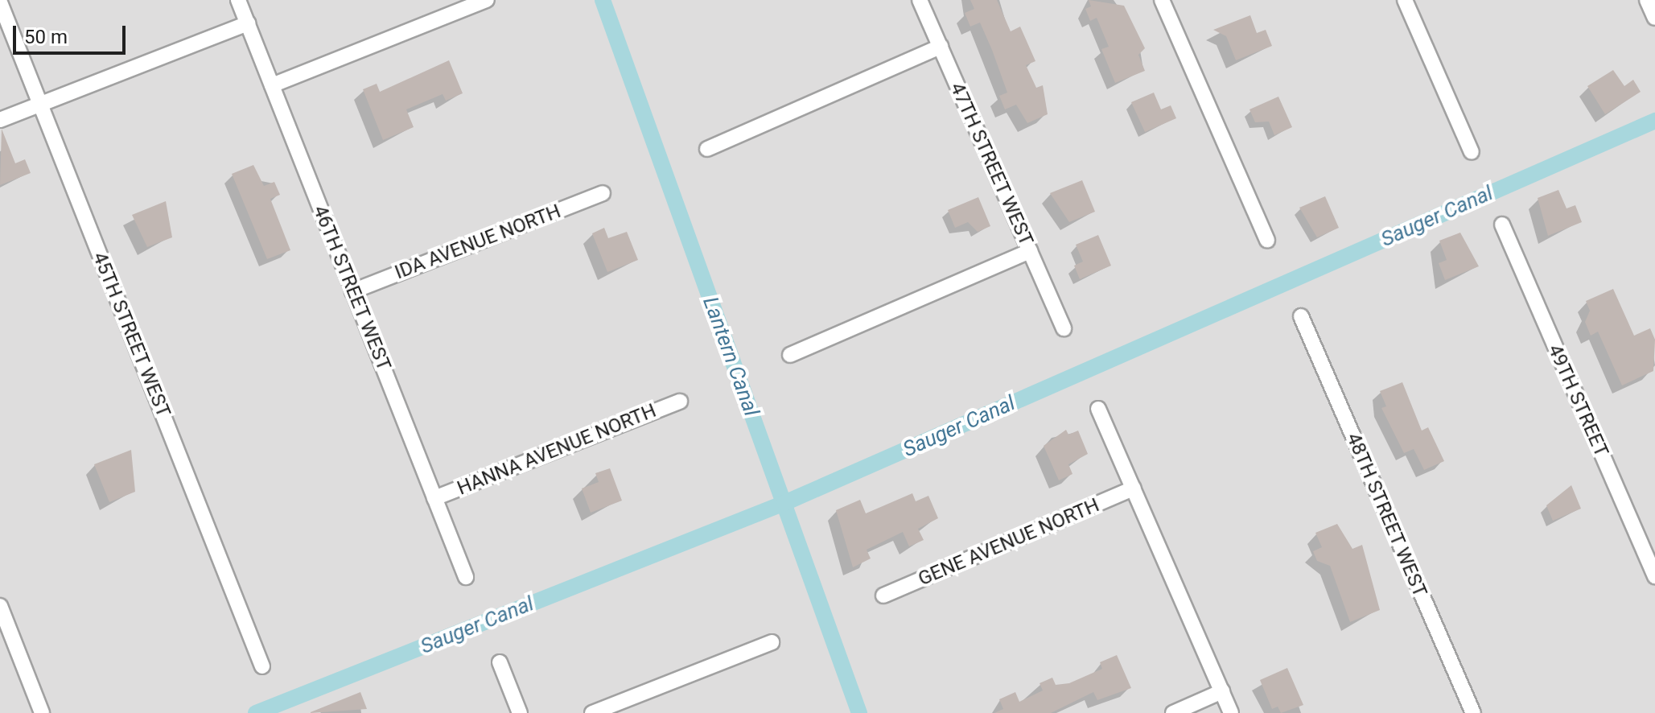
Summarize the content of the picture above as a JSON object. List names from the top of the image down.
{
  "streets": {
    "street": [
      "47TH STREET WEST",
      "IDA AVENUE NORTH",
      "46TH STREET WEST",
      "45TH STREET WEST",
      "49TH STREET",
      "HANNA AVENUE NORTH",
      "48TH STREET WEST",
      "GENE AVENUE NORTH"
    ]
  },
  "crossings": [
    ["IDA AVENUE NORTH", "46TH STREET WEST"],
    ["46TH STREET WEST", "HANNA AVENUE NORTH"]
  ],
  "water": ["Sauger Canal", "Lantern Canal"],
  "scale_bar": "50 m"
}
